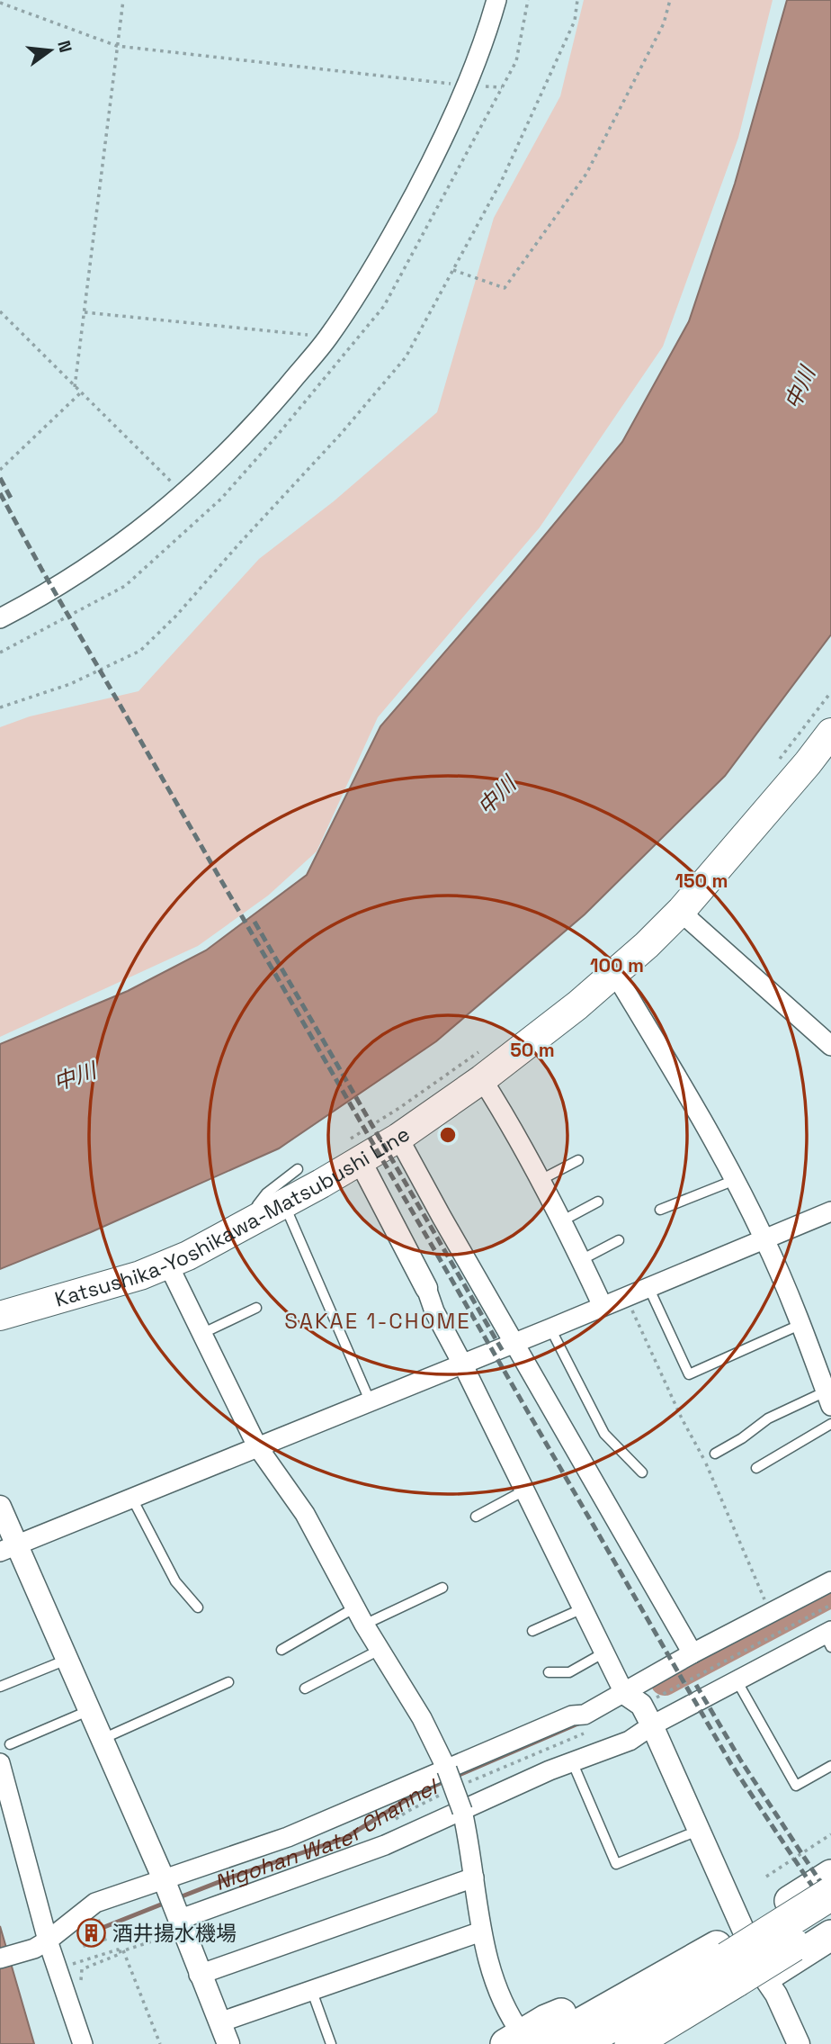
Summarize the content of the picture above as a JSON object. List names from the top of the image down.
{
  "streets": {
    "main road": ["Katsushika-Yoshikawa-Matsubushi Line"]
  },
  "districts": ["SAKAE 1-CHOME"],
  "water": ["中川", "Nigohan Water Channel"],
  "places": {
    "building": ["酒井揚水機場"]
  },
  "north": "right",
  "rings": ["150 m", "100 m", "50 m"]
}
